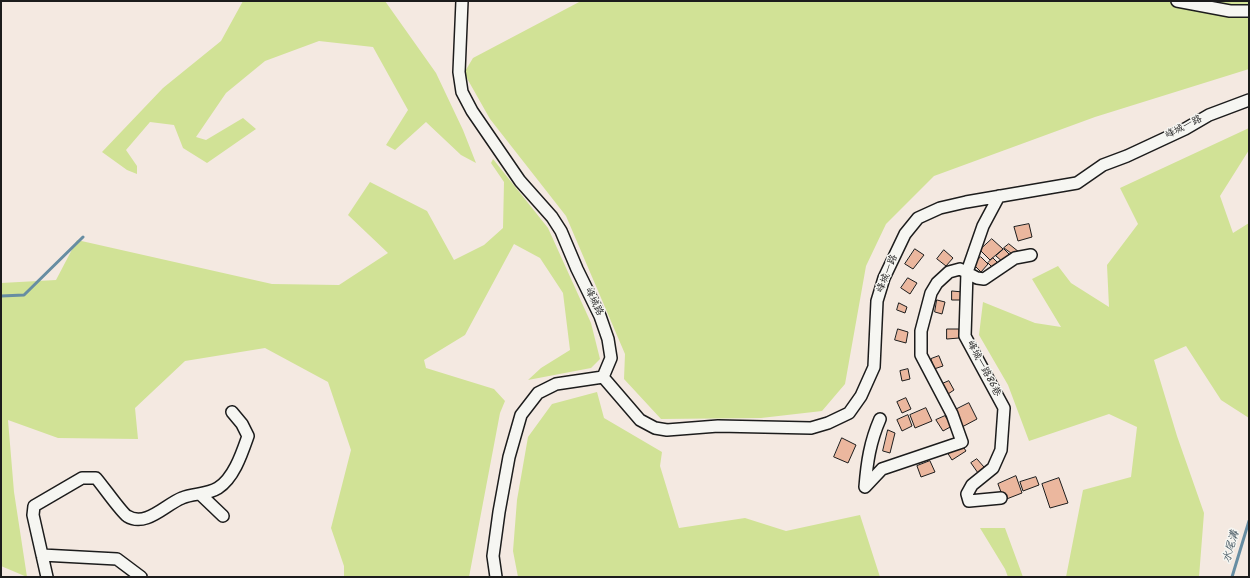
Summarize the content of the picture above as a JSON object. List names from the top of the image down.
{
  "streets": {
    "street": ["峰城一路", "峰城路", "峰城一路86巷"]
  },
  "crossings": [
    ["峰城一路", "峰城路"],
    ["峰城一路", "峰城一路86巷"]
  ],
  "water": ["水尾溝"]
}
